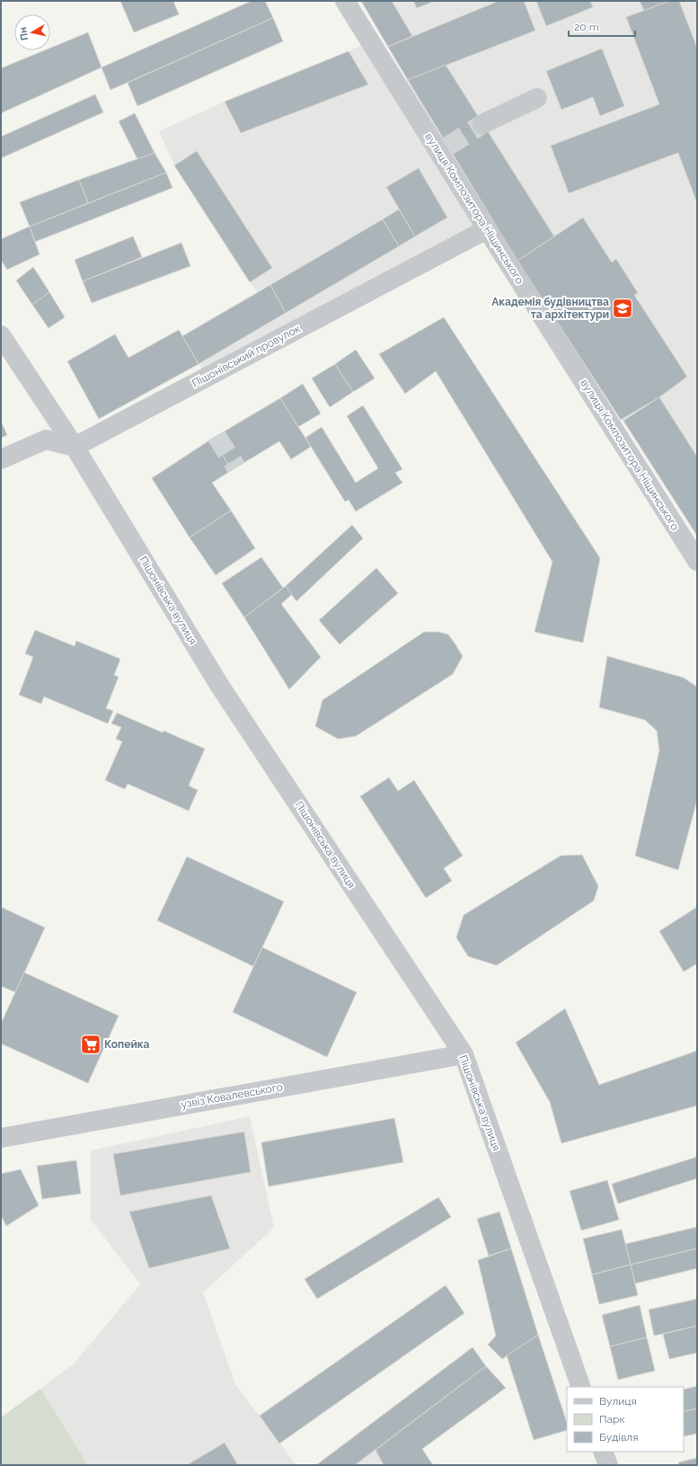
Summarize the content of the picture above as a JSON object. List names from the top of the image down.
{
  "streets": {
    "street": [
      "вулиця Композитора Ніщинського",
      "Пішонівський провулок",
      "Пішонівська вулиця",
      "узвіз Ковалевського"
    ]
  },
  "crossings": [
    ["вулиця Композитора Ніщинського", "Пішонівський провулок"],
    ["Пішонівський провулок", "Пішонівська вулиця"],
    ["Пішонівська вулиця", "узвіз Ковалевського"]
  ],
  "places": {
    "school or university": ["Академія будівництва та архітектури"],
    "supermarket": ["Копейка"]
  },
  "legend": ["Вулиця", "Парк", "Будівля"],
  "scale_bar": "20 m",
  "north": "left"
}
